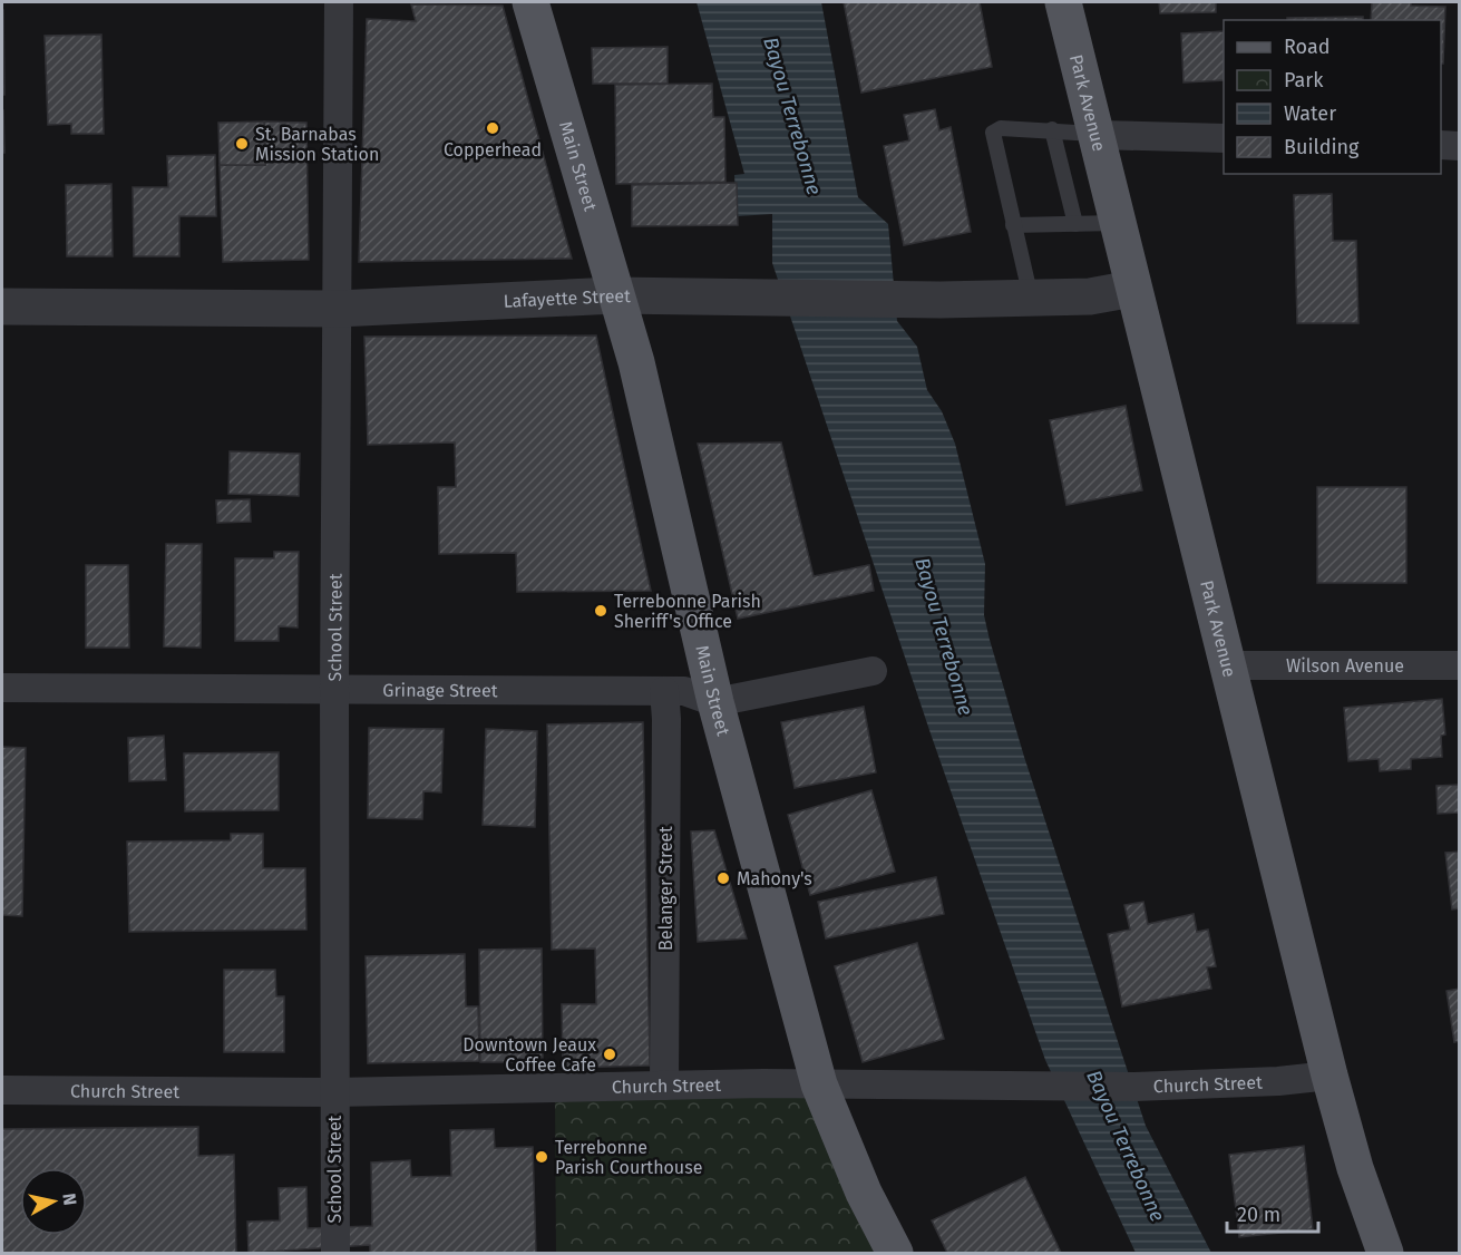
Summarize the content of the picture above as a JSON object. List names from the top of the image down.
{
  "streets": {
    "main road": ["Park Avenue", "Main Street"],
    "street": [
      "Lafayette Street",
      "School Street",
      "Wilson Avenue",
      "Grinage Street",
      "Belanger Street",
      "Church Street"
    ]
  },
  "crossings": [
    ["Park Avenue", "Lafayette Street"],
    ["Park Avenue", "Wilson Avenue"],
    ["Park Avenue", "Church Street"],
    ["Main Street", "Lafayette Street"],
    ["Main Street", "Grinage Street"],
    ["Main Street", "Church Street"],
    ["Lafayette Street", "School Street"],
    ["School Street", "Grinage Street"],
    ["School Street", "Church Street"],
    ["Grinage Street", "Belanger Street"],
    ["Belanger Street", "Church Street"]
  ],
  "water": ["Bayou Terrebonne"],
  "places": [
    "Copperhead",
    "St. Barnabas Mission Station",
    "Terrebonne Parish Sheriff's Office",
    "Mahony's",
    "Downtown Jeaux Coffee Cafe",
    "Terrebonne Parish Courthouse"
  ],
  "legend": [
    "Road",
    "Park",
    "Water",
    "Building"
  ],
  "scale_bar": "20 m",
  "north": "right"
}
